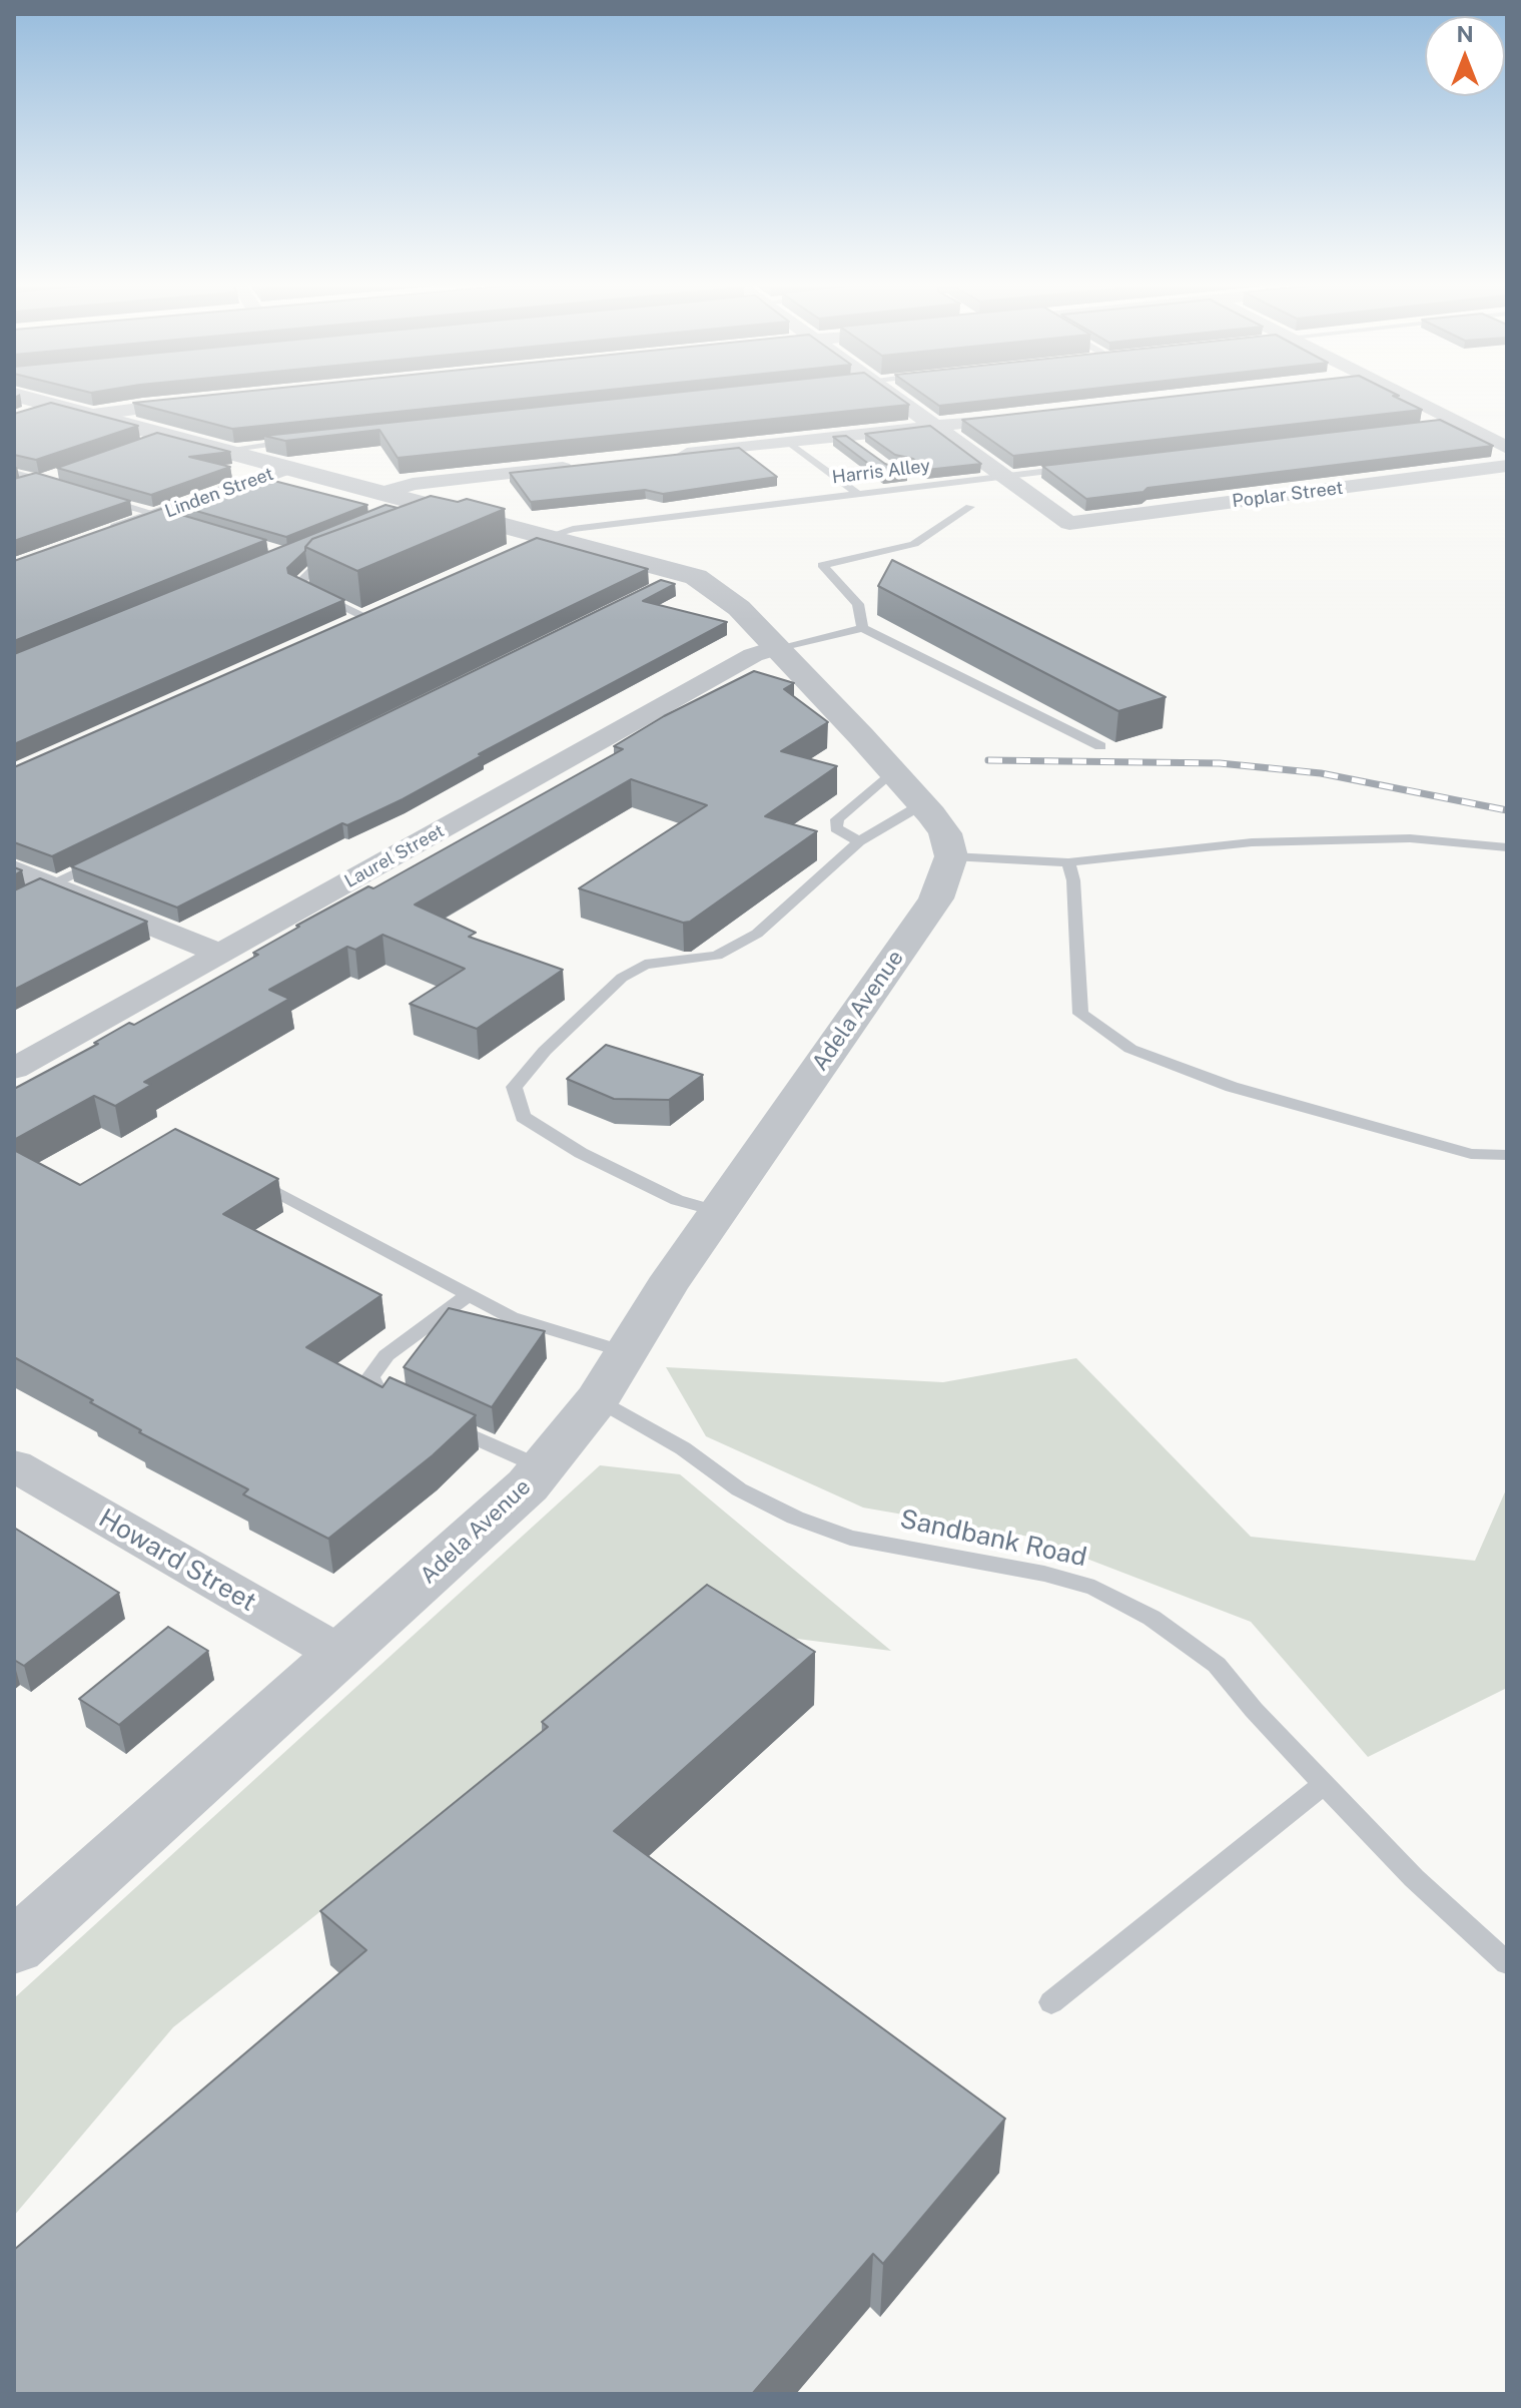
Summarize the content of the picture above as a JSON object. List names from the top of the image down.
{
  "streets": {
    "street": [
      "Linden Street",
      "Poplar Street",
      "Laurel Street",
      "Adela Avenue",
      "Howard Street"
    ],
    "lane": ["Harris Alley", "Sandbank Road"]
  },
  "crossings": [
    ["Harris Alley", "Poplar Street"],
    ["Adela Avenue", "Sandbank Road"],
    ["Adela Avenue", "Howard Street"]
  ],
  "north": "top"
}
